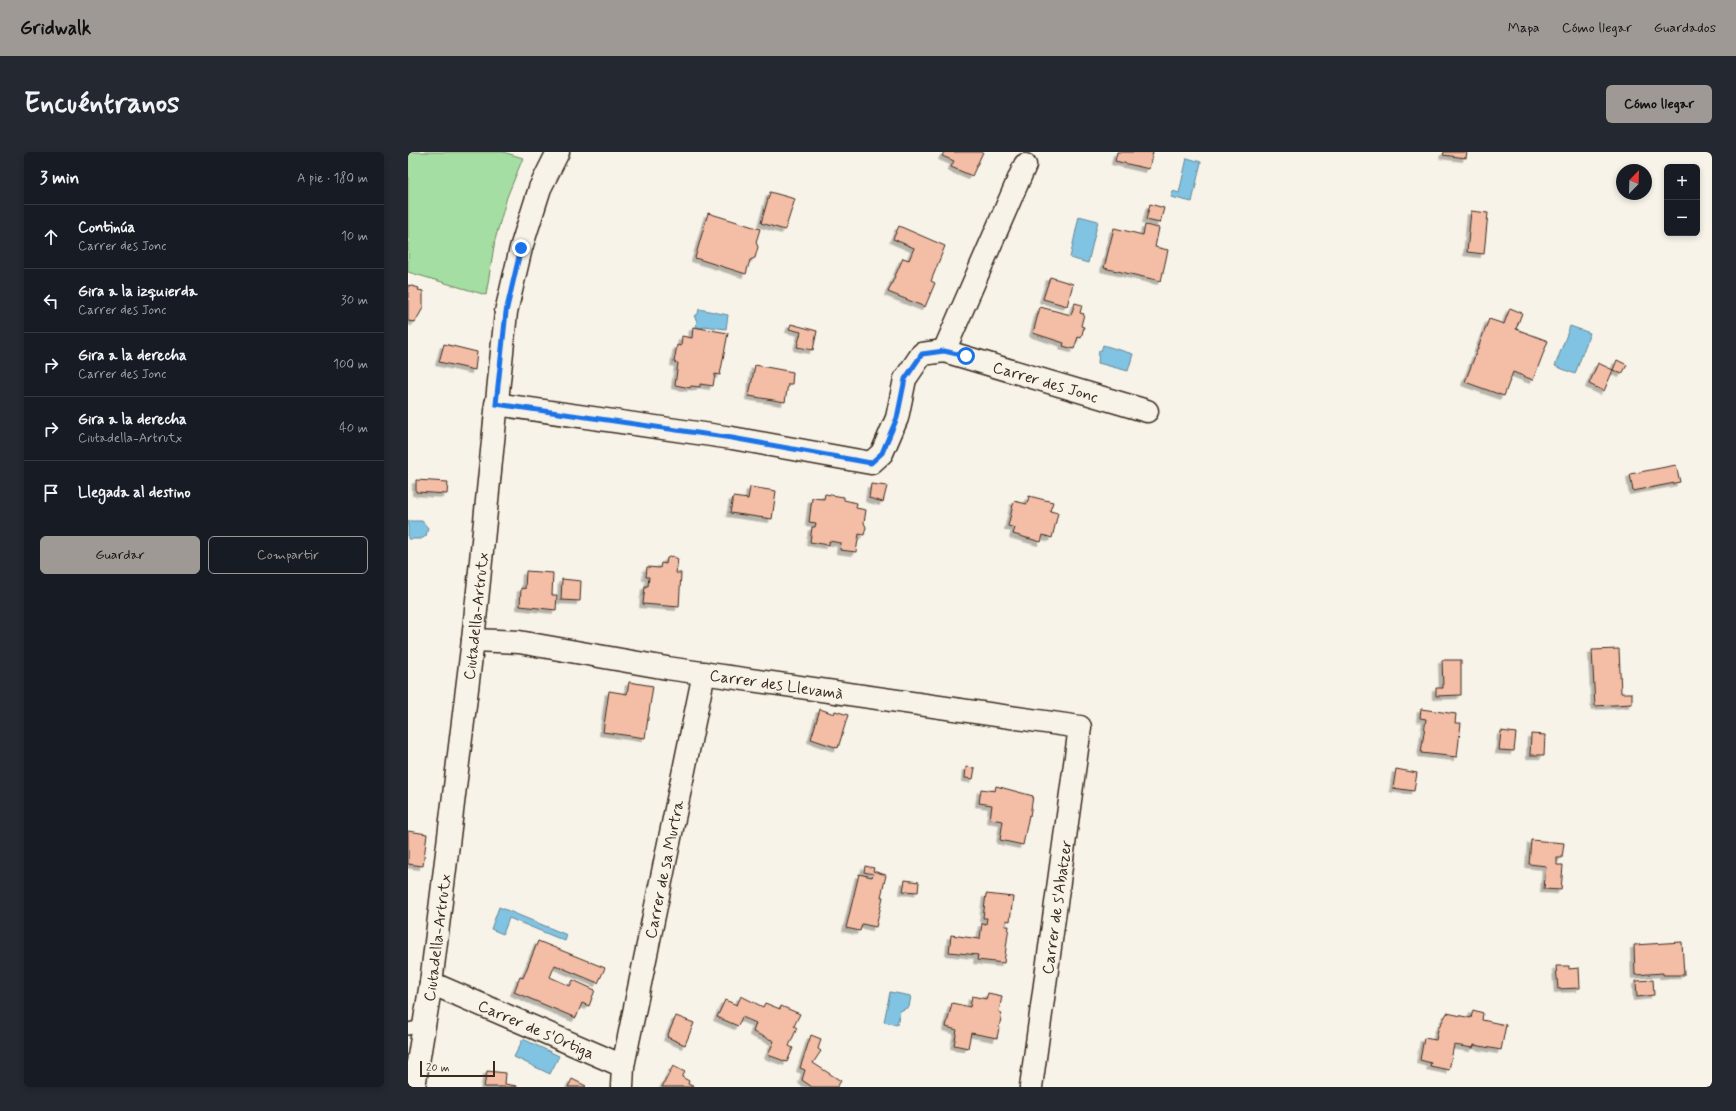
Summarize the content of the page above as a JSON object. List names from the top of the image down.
{
  "streets": {
    "street": [
      "Carrer des Jonc",
      "Ciutadella-Artrutx",
      "Carrer des Llevamà",
      "Carrer de sa Murtra",
      "Carrer de s'Abatzer",
      "Carrer de s'Ortiga"
    ]
  },
  "crossings": [
    ["Carrer des Jonc", "Ciutadella-Artrutx"],
    ["Ciutadella-Artrutx", "Carrer des Llevamà"],
    ["Ciutadella-Artrutx", "Carrer de s'Ortiga"],
    ["Carrer des Llevamà", "Carrer de sa Murtra"],
    ["Carrer des Llevamà", "Carrer de s'Abatzer"],
    ["Carrer de sa Murtra", "Carrer de s'Ortiga"]
  ],
  "scale_bar": "20 m",
  "north": "top right",
  "page": {
    "header": "Gridwalk",
    "nav": ["Mapa", "Cómo llegar", "Guardados"],
    "buttons": [
      "Cómo llegar",
      ["Guardar", "Compartir"]
    ],
    "title": "Encuéntranos",
    "heading": ["3 min", "A pie · 180 m"],
    "map_buttons": ["+", "−"],
    "list": [
      ["Continúa", "Carrer des Jonc", "10 m"],
      ["Gira a la izquierda", "Carrer des Jonc", "30 m"],
      ["Gira a la derecha", "Carrer des Jonc", "100 m"],
      ["Gira a la derecha", "Ciutadella-Artrutx", "40 m"],
      "Llegada al destino"
    ],
    "scale": "20 m"
  }
}
